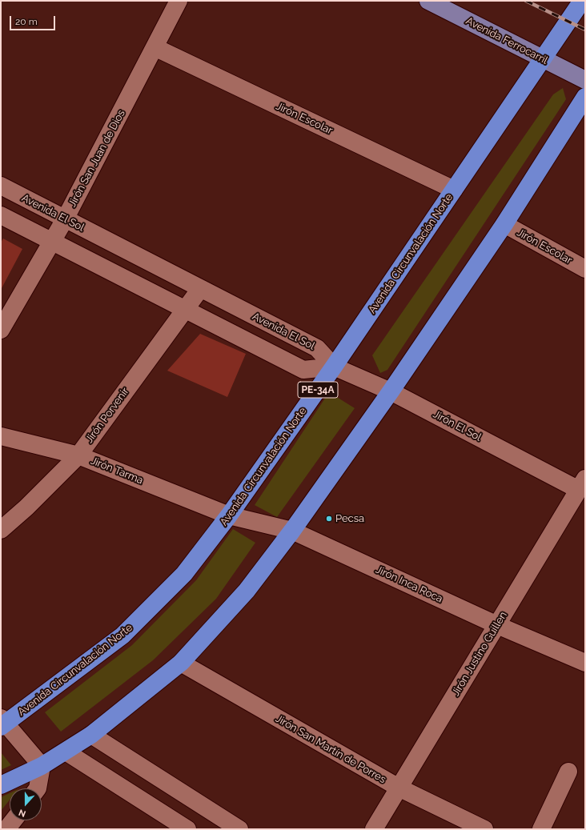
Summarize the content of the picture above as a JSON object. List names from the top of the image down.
{
  "streets": {
    "highway": ["Avenida Circunvalación Norte", "PE-34A"],
    "main road": ["Avenida Ferrocarril"],
    "street": [
      "Jirón Escolar",
      "Jirón San Juan de Dios",
      "Avenida El Sol",
      "Jirón Porvenir",
      "Jirón El Sol",
      "Jirón Tarma",
      "Jirón Inca Roca",
      "Jirón Justino Guillen",
      "Jirón San Martín de Porres"
    ]
  },
  "crossings": [
    ["Avenida Ferrocarril", "Avenida Circunvalación Norte"],
    ["Jirón Escolar", "Jirón San Juan de Dios"],
    ["Jirón Escolar", "Avenida Circunvalación Norte"],
    ["Jirón San Juan de Dios", "Avenida El Sol"],
    ["Avenida El Sol", "Avenida Circunvalación Norte"],
    ["Avenida El Sol", "Jirón Porvenir"],
    ["Avenida El Sol", "Jirón El Sol"],
    ["Avenida Circunvalación Norte", "Jirón El Sol"],
    ["Avenida Circunvalación Norte", "Jirón Tarma"],
    ["Avenida Circunvalación Norte", "Jirón Inca Roca"],
    ["Jirón Porvenir", "Jirón Tarma"],
    ["Jirón El Sol", "Jirón Justino Guillen"],
    ["Jirón Tarma", "Jirón Inca Roca"],
    ["Jirón Inca Roca", "Jirón Justino Guillen"],
    ["Jirón Justino Guillen", "Jirón San Martín de Porres"]
  ],
  "places": ["Pecsa"],
  "scale_bar": "20 m",
  "north": "bottom"
}
